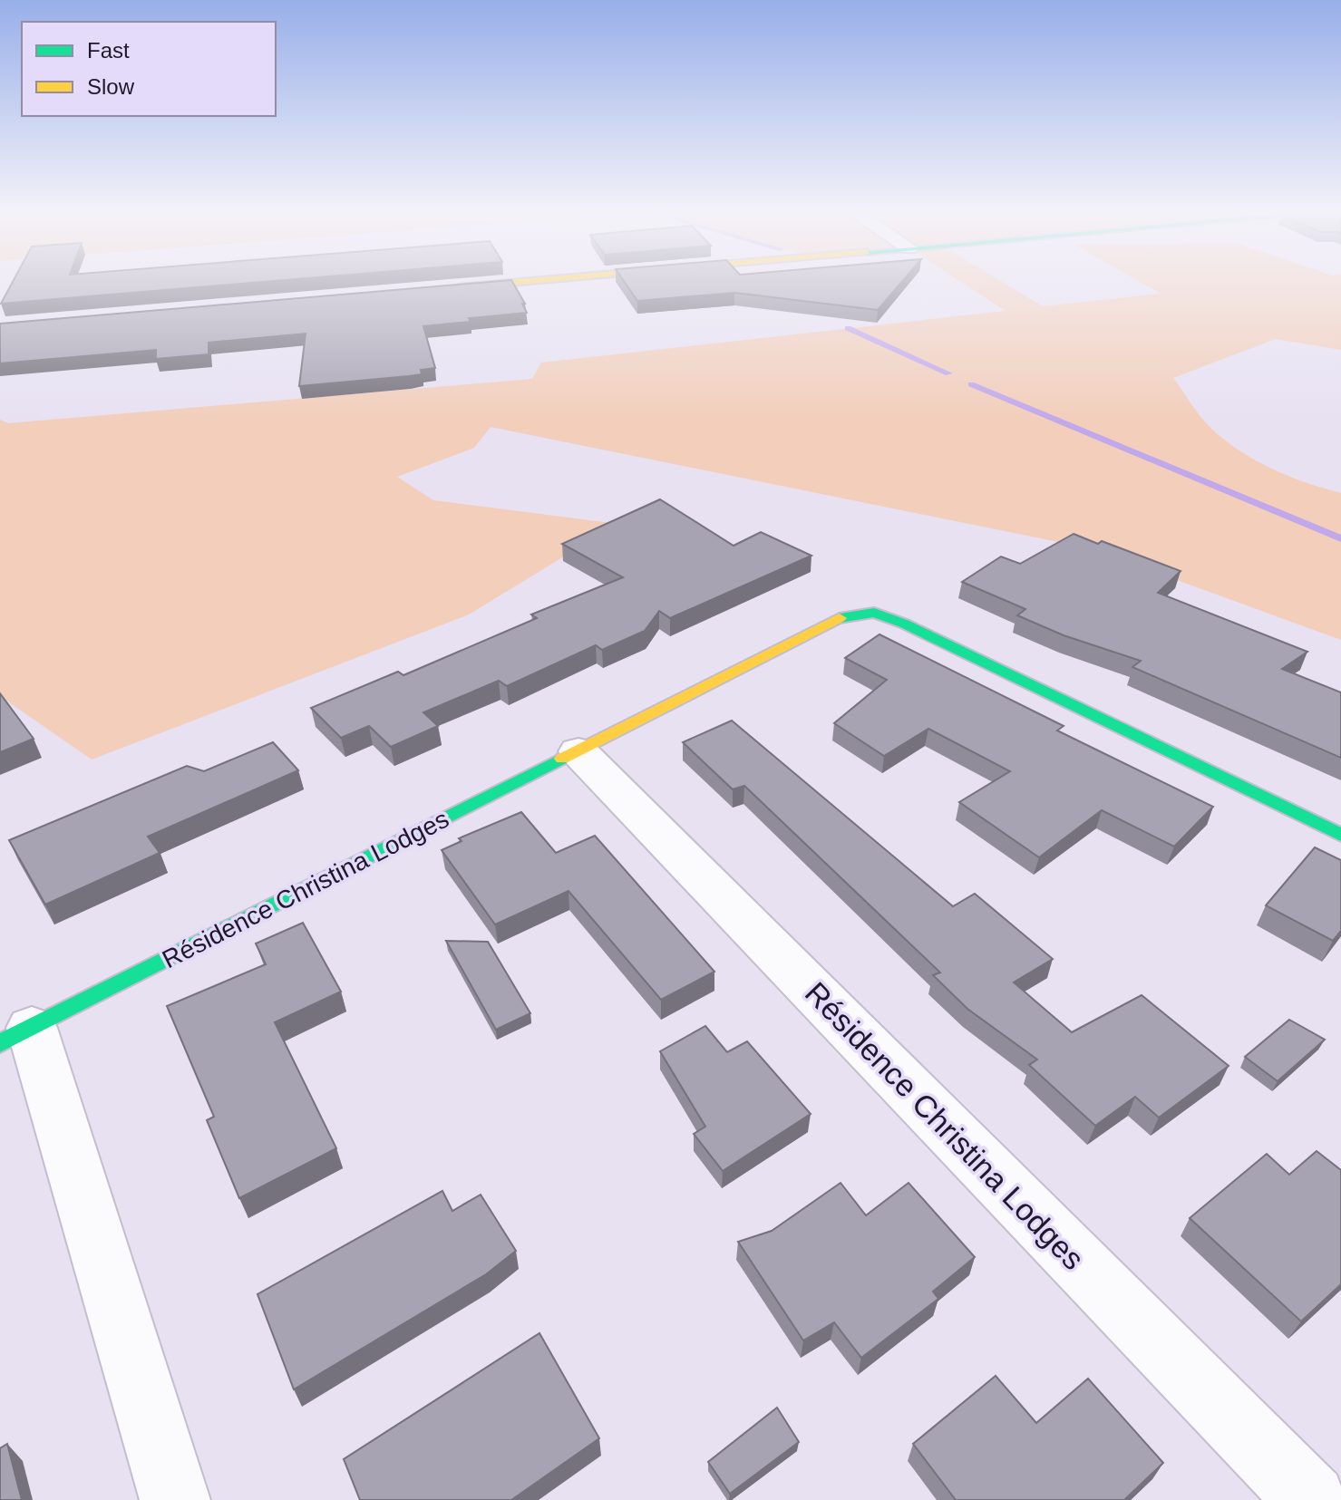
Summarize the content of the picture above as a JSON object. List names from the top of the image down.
{
  "streets": {
    "main road": ["Résidence Christina Lodges"]
  },
  "legend": ["Fast", "Slow"]
}
